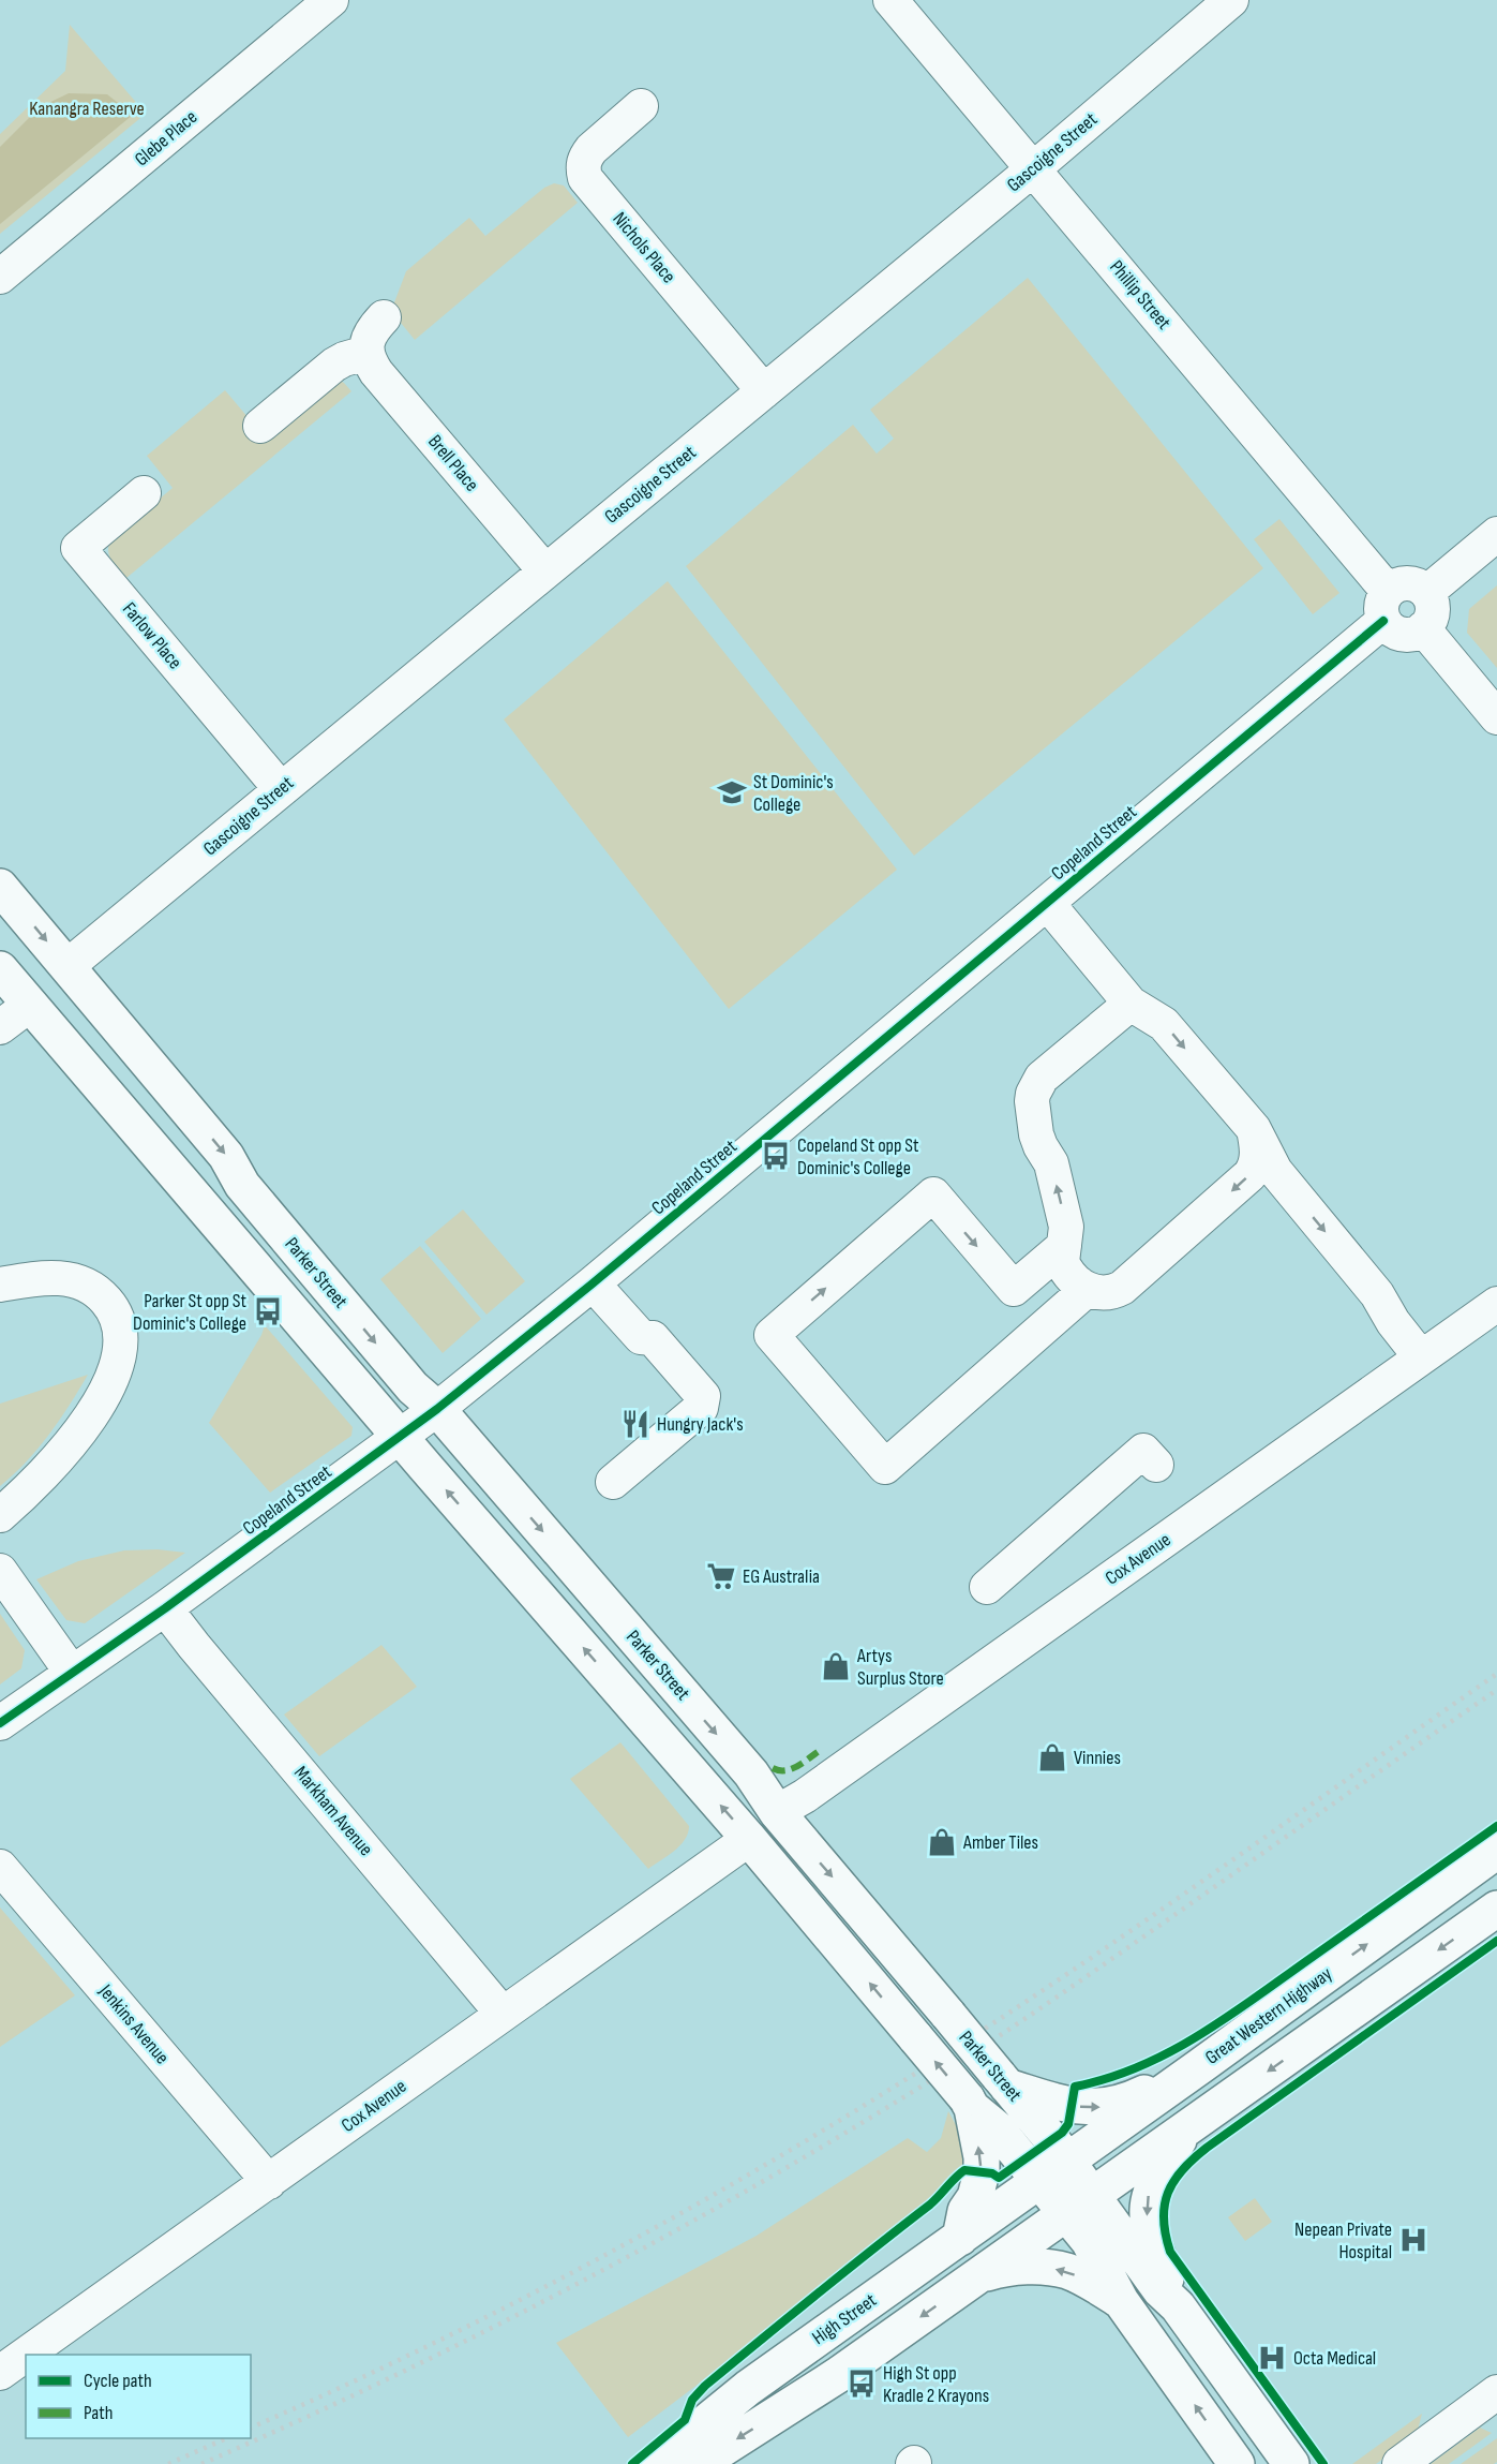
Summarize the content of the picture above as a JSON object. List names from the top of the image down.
{
  "streets": {
    "highway": ["Parker Street", "Great Western Highway", "High Street"],
    "street": [
      "Glebe Place",
      "Gascoigne Street",
      "Nichols Place",
      "Phillip Street",
      "Brell Place",
      "Farlow Place",
      "Copeland Street",
      "Cox Avenue",
      "Markham Avenue",
      "Jenkins Avenue"
    ]
  },
  "crossings": [
    ["Gascoigne Street", "Nichols Place"],
    ["Gascoigne Street", "Phillip Street"],
    ["Gascoigne Street", "Brell Place"],
    ["Gascoigne Street", "Farlow Place"],
    ["Gascoigne Street", "Parker Street"],
    ["Phillip Street", "Copeland Street"],
    ["Copeland Street", "Parker Street"],
    ["Copeland Street", "Markham Avenue"],
    ["Parker Street", "Cox Avenue"],
    ["Parker Street", "Great Western Highway"],
    ["Parker Street", "High Street"],
    ["Cox Avenue", "Markham Avenue"],
    ["Cox Avenue", "Jenkins Avenue"],
    ["Great Western Highway", "High Street"]
  ],
  "parks": ["Kanangra Reserve"],
  "places": {
    "school or university": ["St Dominic's College"],
    "bus stop": ["Copeland St opp St Dominic's College", "Parker St opp St Dominic's College", "High St opp Kradle 2 Krayons"],
    "restaurant": ["Hungry Jack's"],
    "supermarket": ["EG Australia"],
    "shop": ["Artys Surplus Store", "Vinnies", "Amber Tiles"],
    "hospital": ["Nepean Private Hospital", "Octa Medical"]
  },
  "legend": ["Cycle path", "Path"]
}
